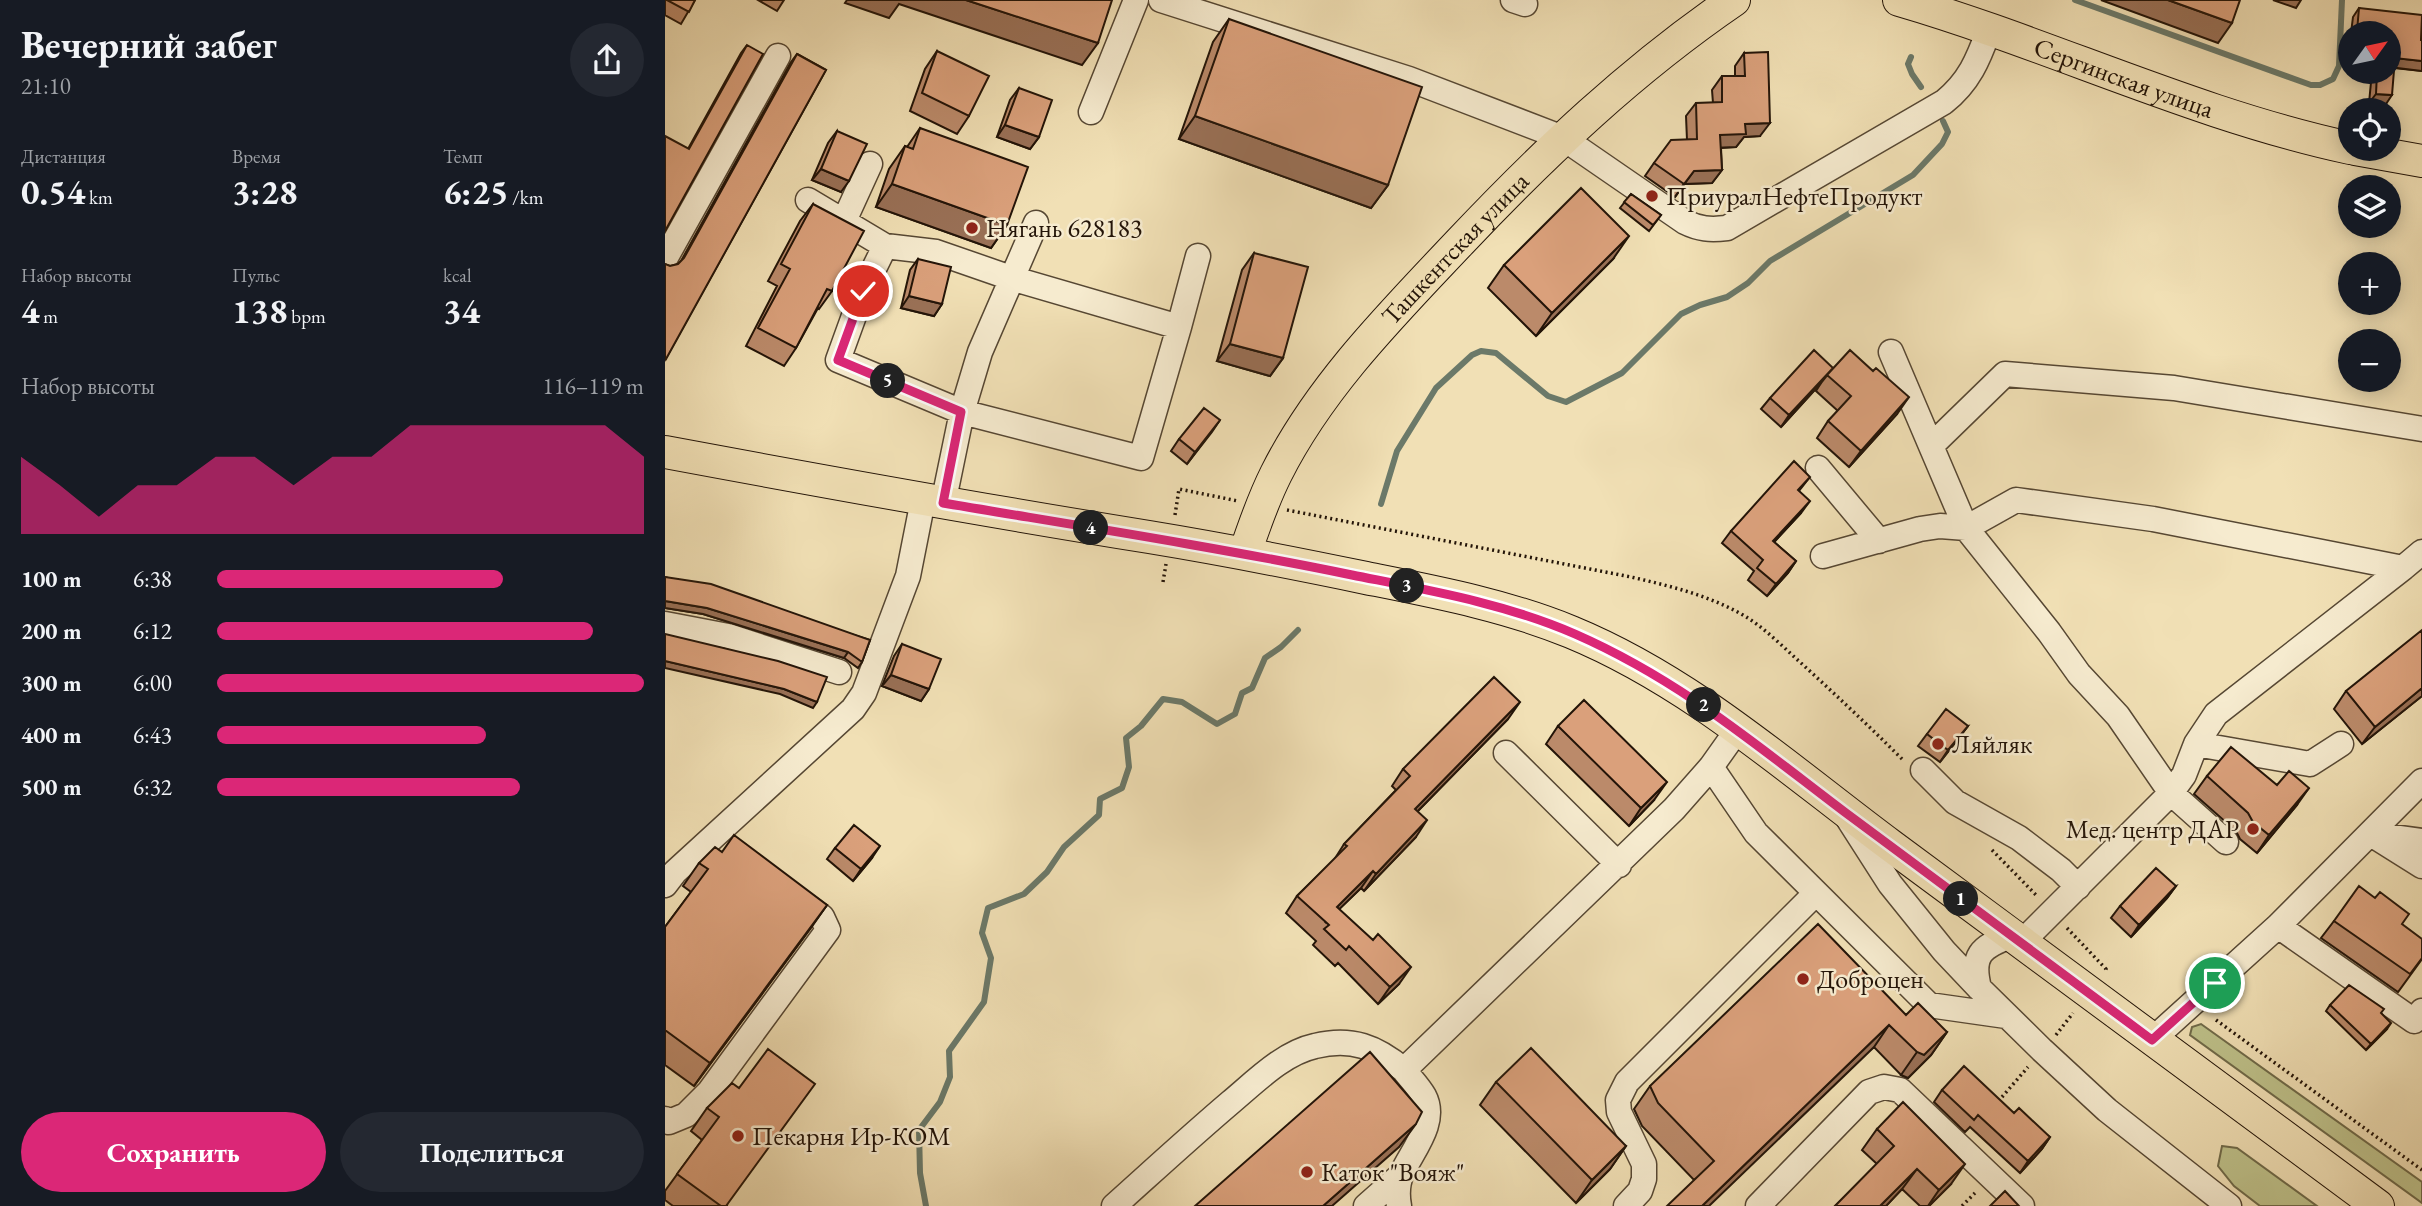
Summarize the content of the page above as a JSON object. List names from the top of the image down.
{
  "streets": {
    "main road": ["Сергинская улица", "Ташкентская улица"]
  },
  "places": [
    "ПриуралНефтеПродукт",
    "Нягань 628183",
    "Ляйляк",
    "Мед. центр ДАР",
    "Доброцен",
    "Пекарня Ир-КОМ",
    "Каток \"Вояж\""
  ],
  "north": "top right",
  "page": {
    "heading": ["Вечерний забег", "21:10"],
    "map_buttons": ["+", "−"],
    "stats": [
      ["Дистанция", "0.54 km"],
      ["Время", "3:28"],
      ["Темп", "6:25 /km"],
      ["Набор высоты", "4 m"],
      ["Пульс", "138 bpm"],
      ["kcal", "34"]
    ],
    "chart": ["Набор высоты", "116–119 m"],
    "pins": [
      "5",
      "4",
      "3",
      "2",
      "1"
    ],
    "list": [
      {
        "name": "100 m",
        "note": "6:38"
      },
      {
        "name": "200 m",
        "note": "6:12"
      },
      {
        "name": "300 m",
        "note": "6:00"
      },
      {
        "name": "400 m",
        "note": "6:43"
      },
      {
        "name": "500 m",
        "note": "6:32"
      }
    ],
    "buttons": ["Сохранить", "Поделиться"]
  }
}
